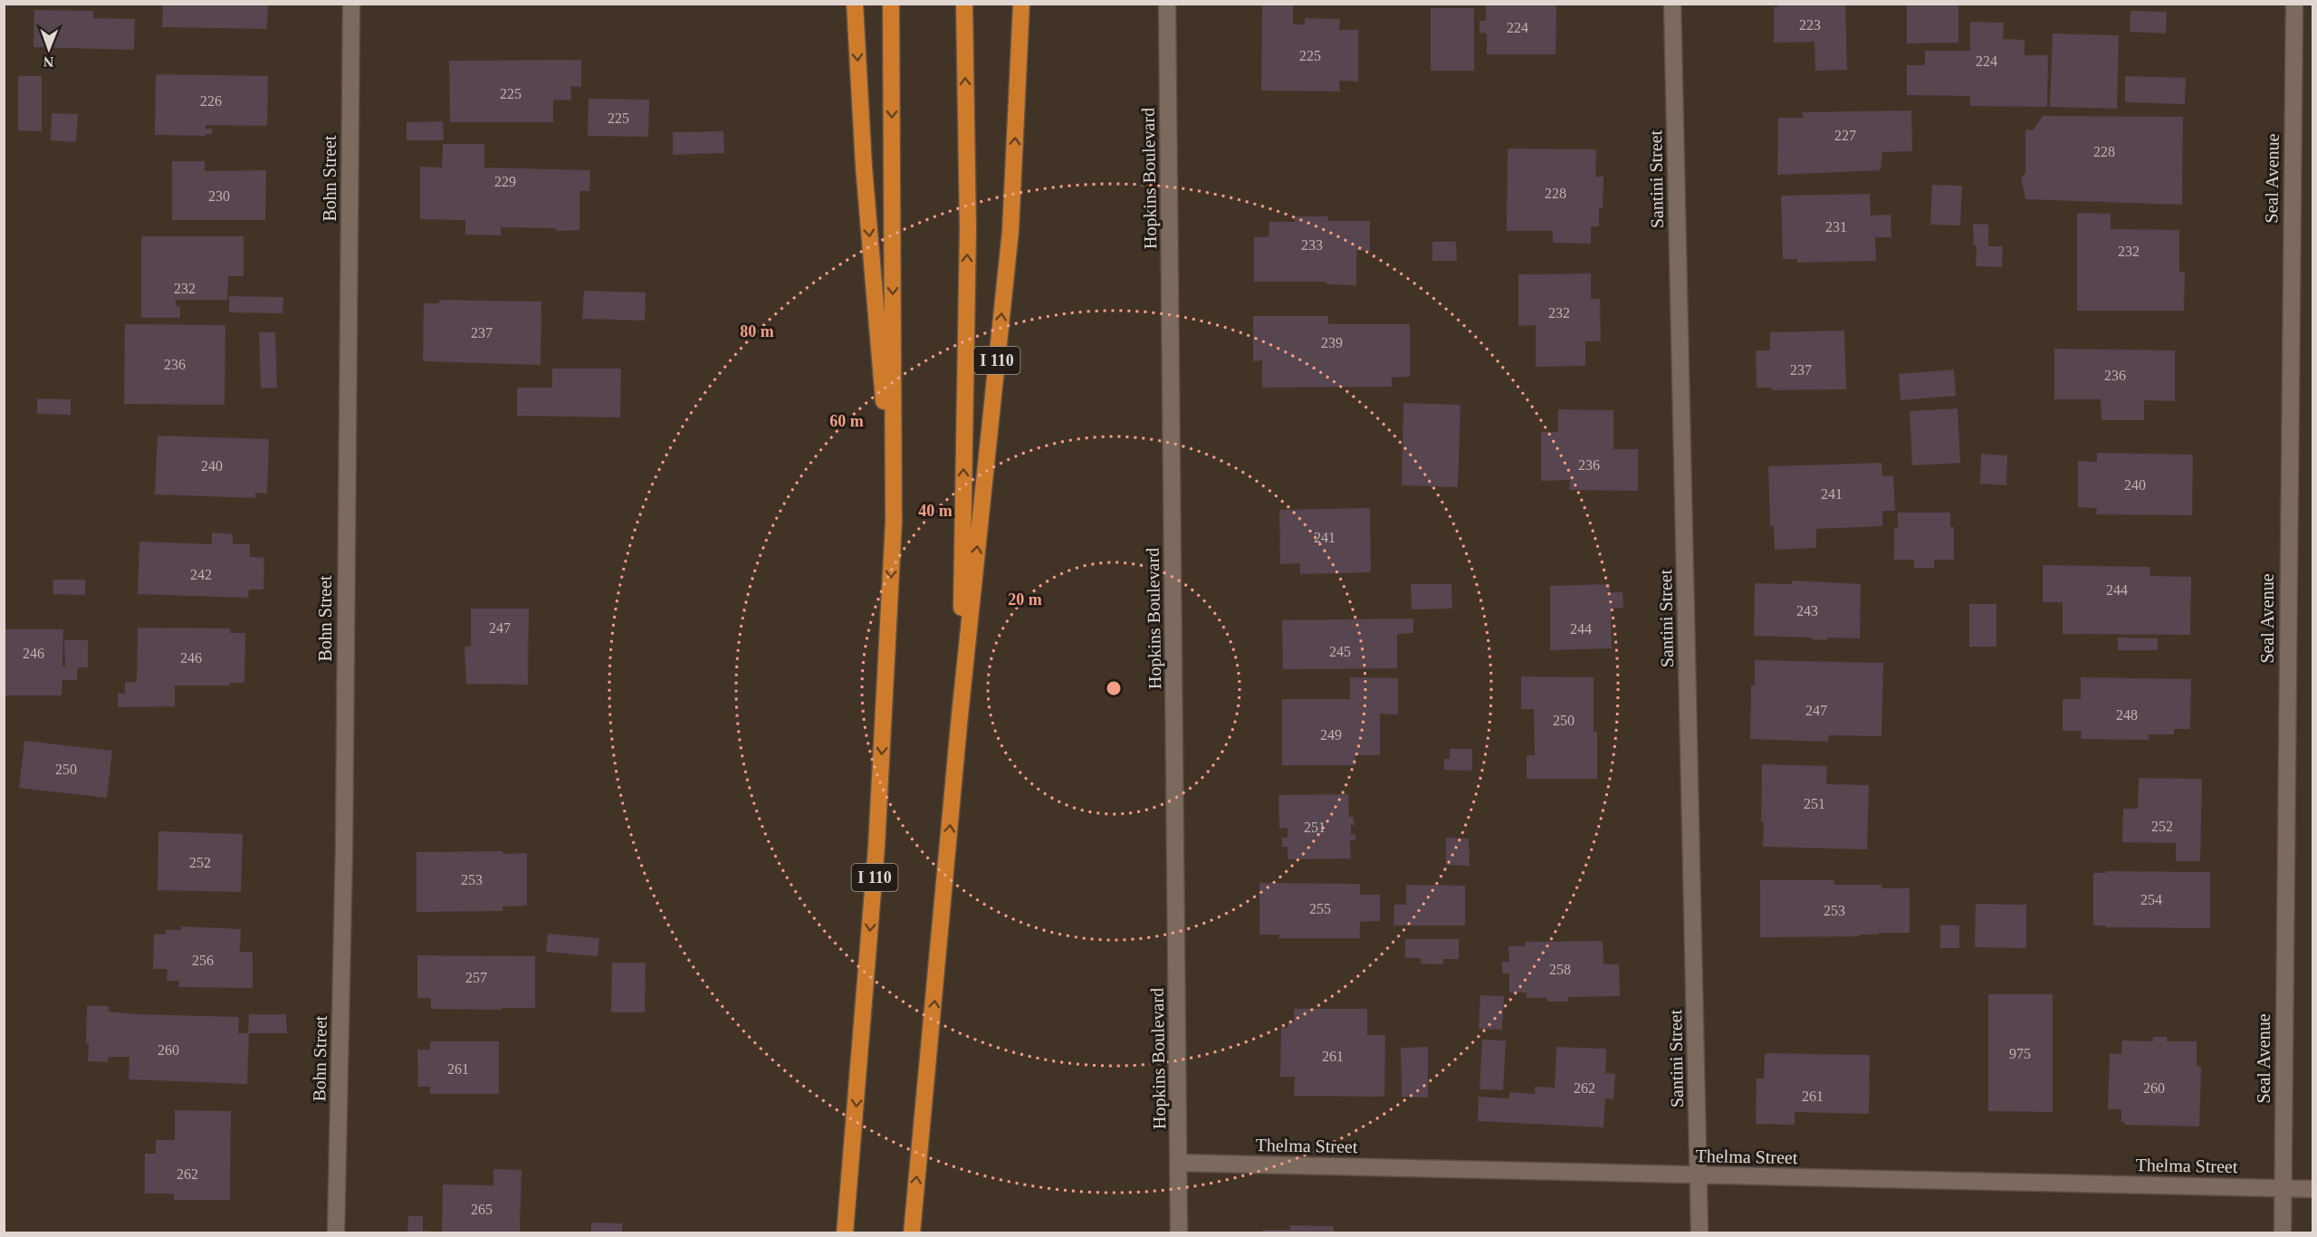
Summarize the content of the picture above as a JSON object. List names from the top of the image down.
{
  "streets": {
    "highway": ["I 110"],
    "street": [
      "Bohn Street",
      "Hopkins Boulevard",
      "Seal Avenue",
      "Santini Street",
      "Thelma Street"
    ]
  },
  "crossings": [
    ["Hopkins Boulevard", "Thelma Street"],
    ["Seal Avenue", "Thelma Street"],
    ["Santini Street", "Thelma Street"]
  ],
  "house_numbers": [
    "223",
    "224",
    "225",
    "224",
    "225",
    "226",
    "225",
    "227",
    "228",
    "229",
    "228",
    "230",
    "231",
    "233",
    "232",
    "232",
    "232",
    "237",
    "239",
    "236",
    "237",
    "236",
    "236",
    "240",
    "240",
    "241",
    "241",
    "242",
    "244",
    "243",
    "247",
    "244",
    "245",
    "246",
    "246",
    "247",
    "248",
    "250",
    "249",
    "250",
    "251",
    "252",
    "251",
    "252",
    "253",
    "254",
    "255",
    "253",
    "256",
    "258",
    "257",
    "260",
    "975",
    "261",
    "261",
    "262",
    "260",
    "261",
    "262",
    "265"
  ],
  "north": "bottom",
  "rings": [
    "80 m",
    "60 m",
    "40 m",
    "20 m"
  ]
}
